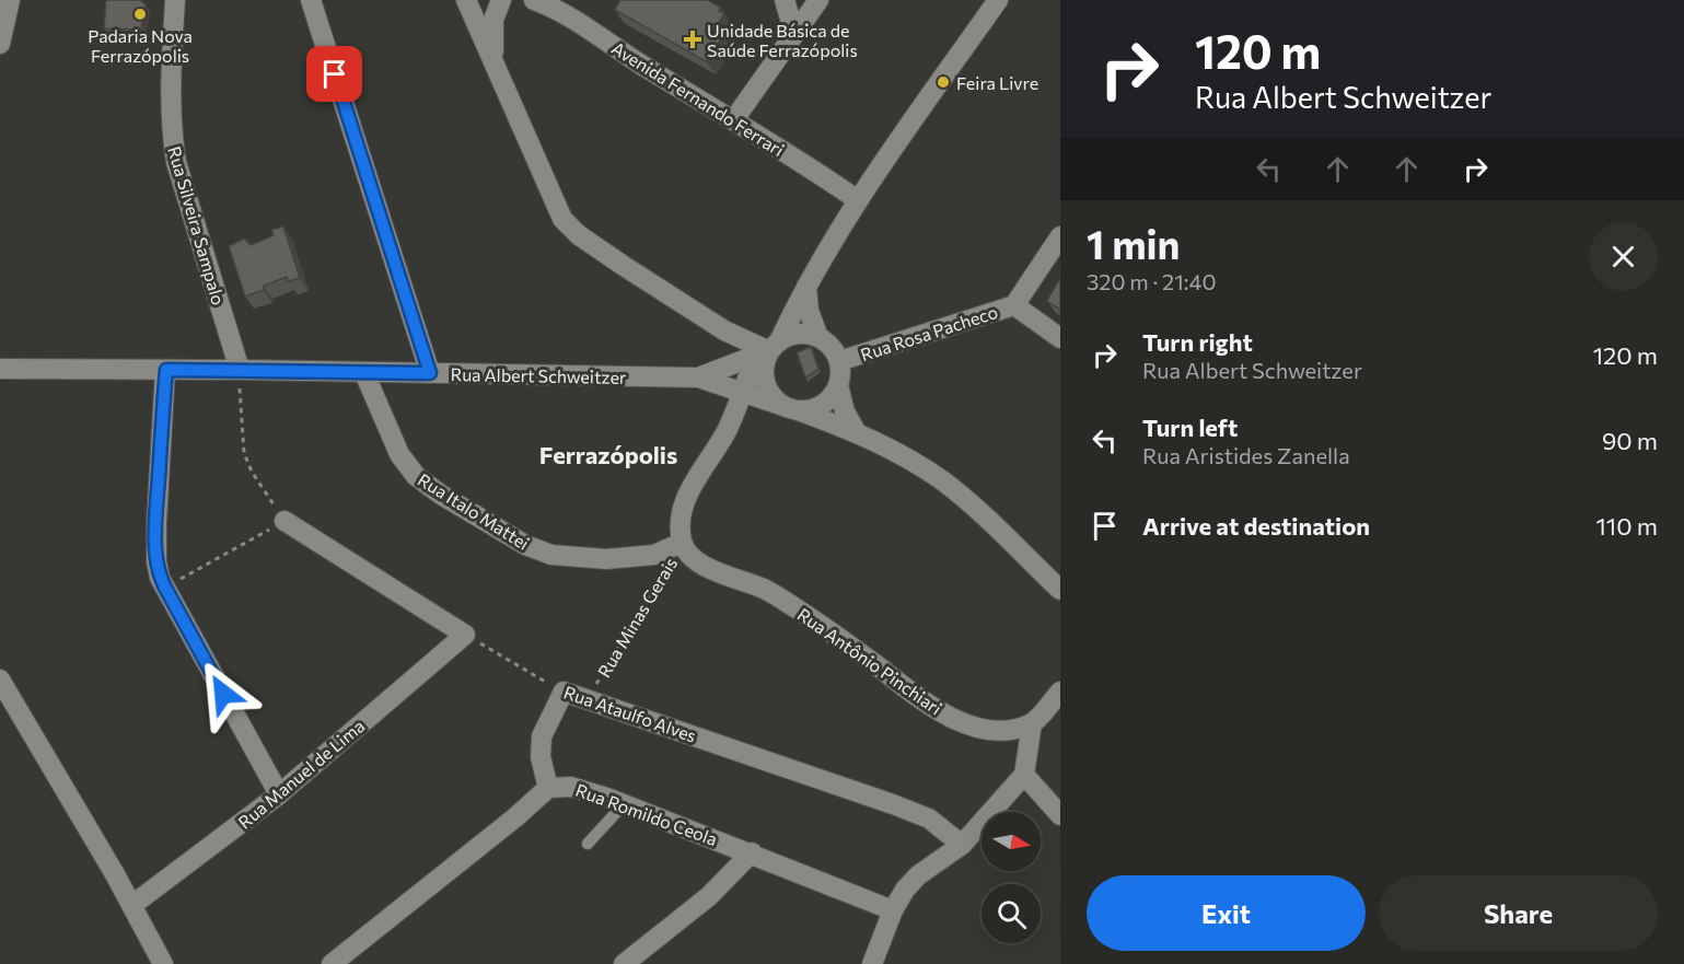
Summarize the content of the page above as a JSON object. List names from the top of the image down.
{
  "streets": {
    "street": [
      "Avenida Fernando Ferrari",
      "Rua Silveira Sampalo",
      "Rua Rosa Pacheco",
      "Rua Albert Schweitzer",
      "Rua Italo Mattei",
      "Rua Minas Gerais",
      "Rua Antônio Pinchiari",
      "Rua Ataulfo Alves",
      "Rua Manuel de Lima",
      "Rua Romildo Ceola"
    ]
  },
  "crossings": [
    ["Avenida Fernando Ferrari", "Rua Minas Gerais"],
    ["Rua Silveira Sampalo", "Rua Albert Schweitzer"],
    ["Rua Rosa Pacheco", "Rua Albert Schweitzer"],
    ["Rua Rosa Pacheco", "Rua Minas Gerais"],
    ["Rua Albert Schweitzer", "Rua Italo Mattei"],
    ["Rua Albert Schweitzer", "Rua Minas Gerais"],
    ["Rua Italo Mattei", "Rua Minas Gerais"],
    ["Rua Italo Mattei", "Rua Antônio Pinchiari"],
    ["Rua Minas Gerais", "Rua Antônio Pinchiari"],
    ["Rua Minas Gerais", "Rua Ataulfo Alves"],
    ["Rua Ataulfo Alves", "Rua Manuel de Lima"]
  ],
  "districts": ["Ferrazópolis"],
  "places": {
    "other": ["Padaria Nova Ferrazópolis", "Feira Livre"],
    "health": ["Unidade Básica de Saúde Ferrazópolis"]
  },
  "north": "right",
  "page": {
    "turn": ["120 m", "Rua Albert Schweitzer"],
    "heading": ["1 min", "320 m · 21:40"],
    "list": [
      {
        "name": "Turn right",
        "note": "Rua Albert Schweitzer",
        "value": "120 m"
      },
      {
        "name": "Turn left",
        "note": "Rua Aristides Zanella",
        "value": "90 m"
      },
      {
        "name": "Arrive at destination",
        "value": "110 m"
      }
    ],
    "buttons": ["Exit", "Share"]
  }
}
